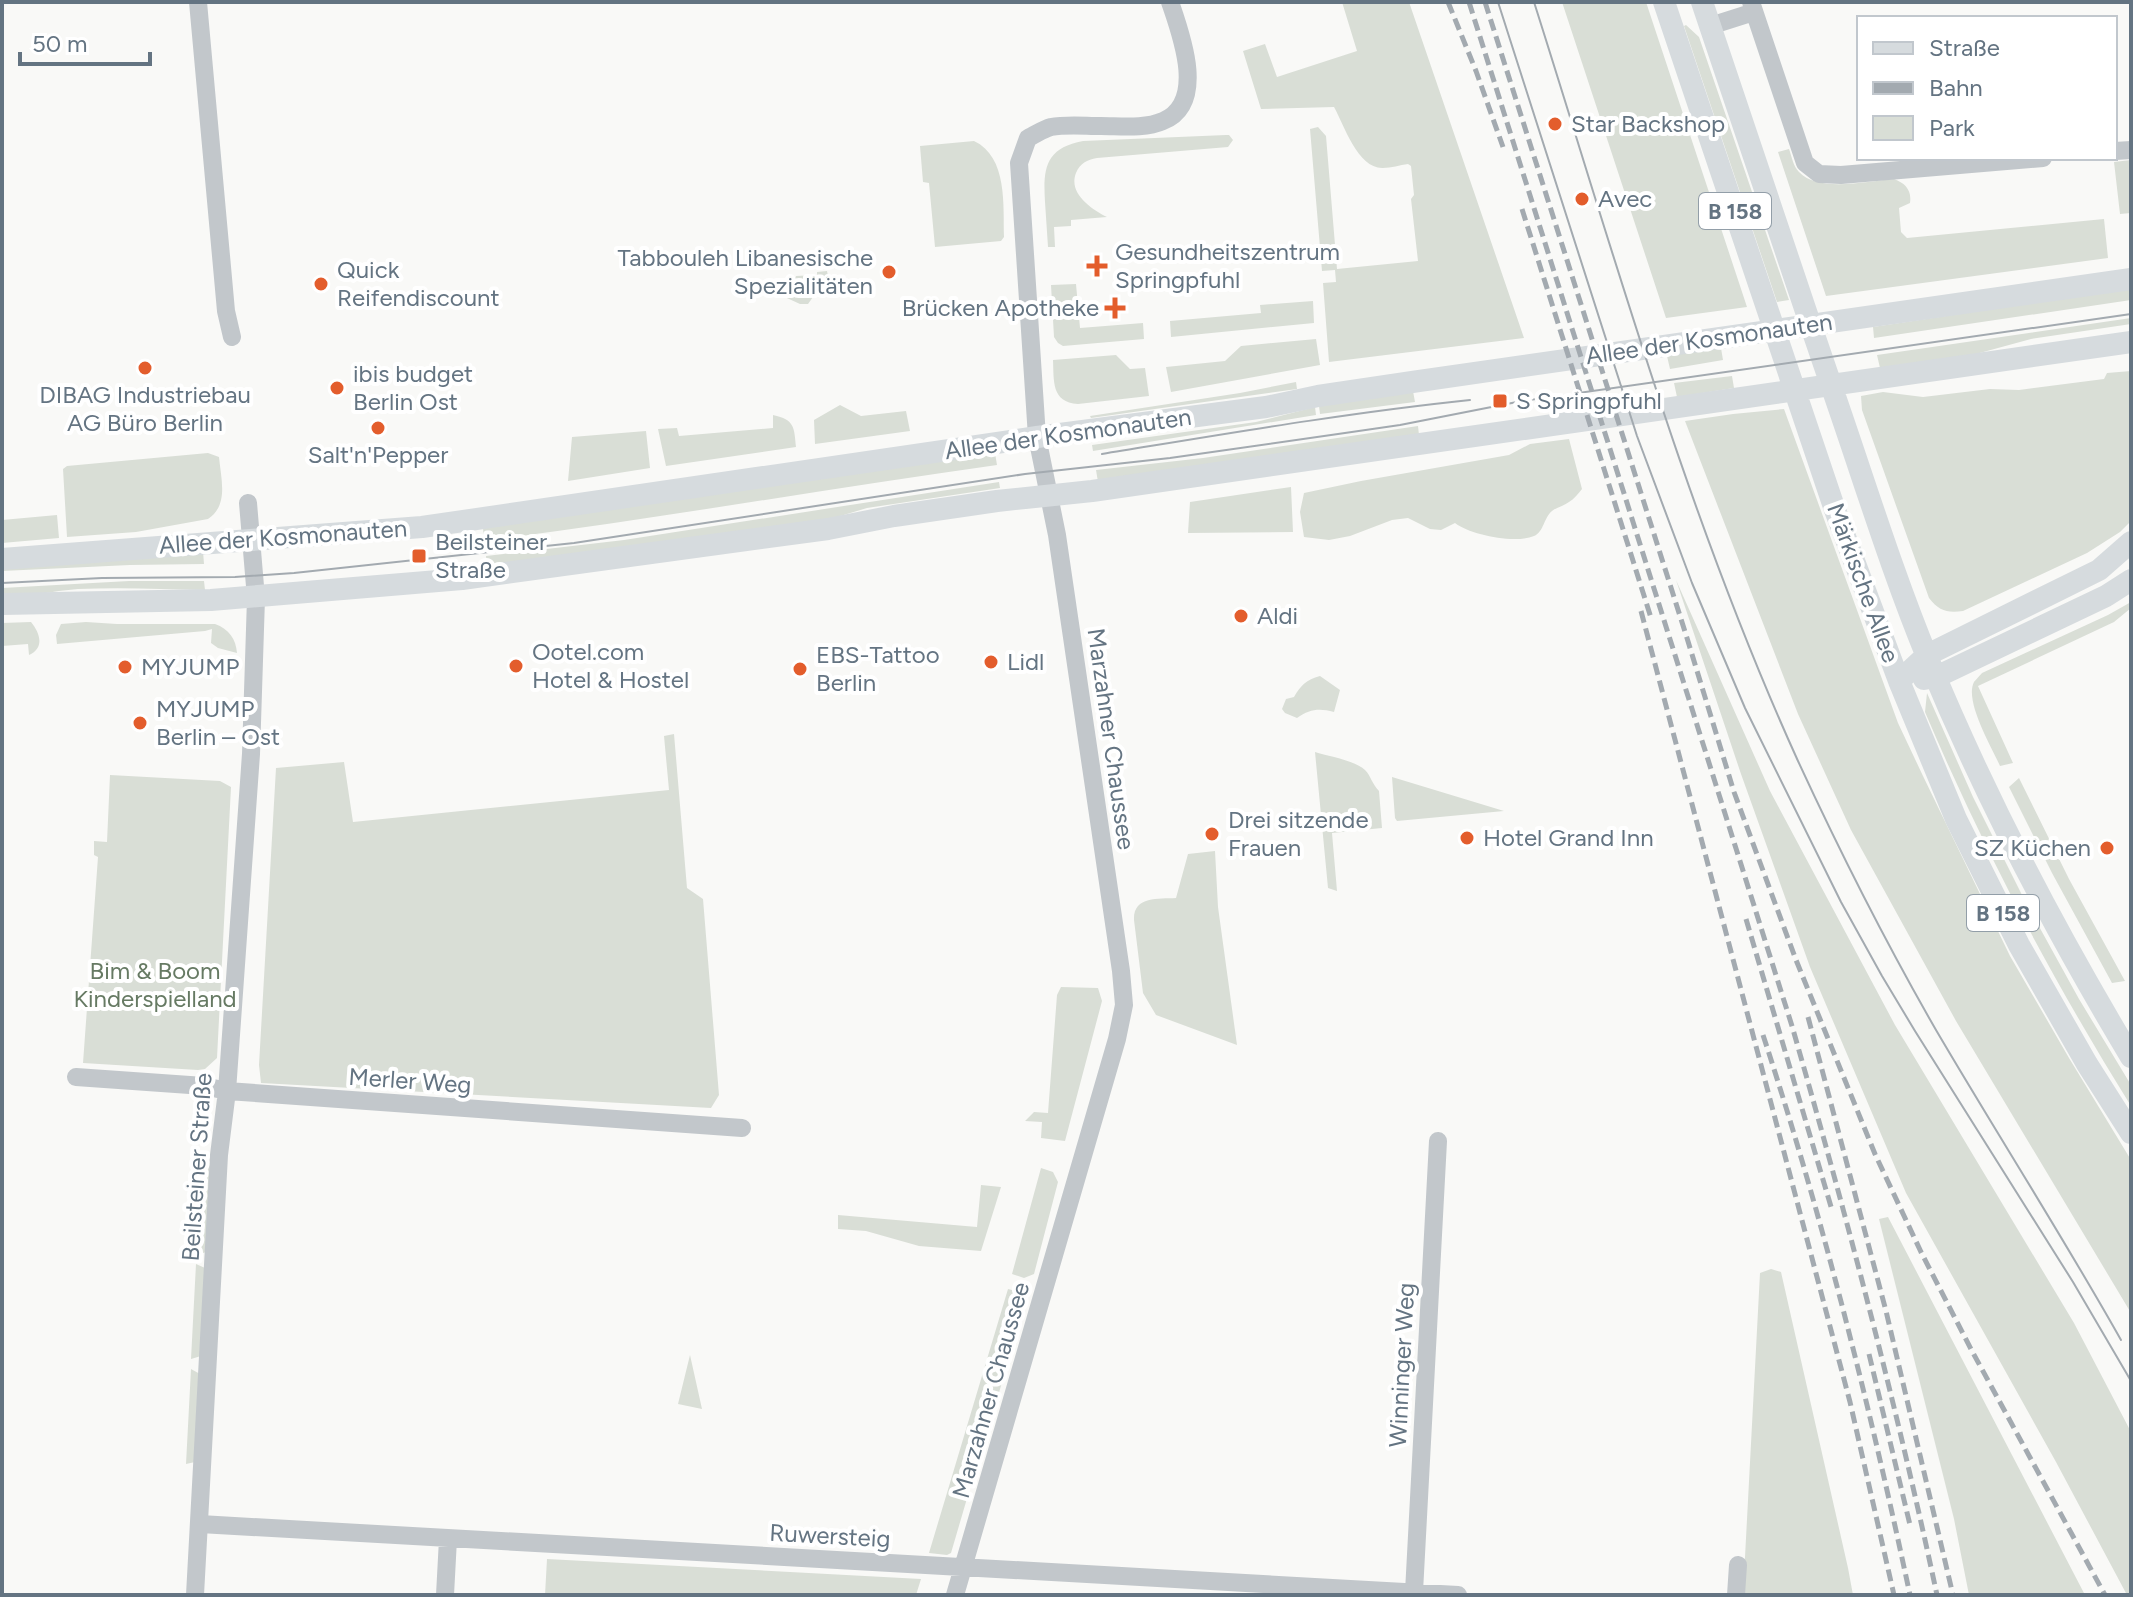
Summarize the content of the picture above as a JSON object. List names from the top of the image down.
{
  "streets": {
    "main road": ["B 158", "Allee der Kosmonauten", "Märkische Allee"],
    "street": [
      "Marzahner Chaussee",
      "Merler Weg",
      "Beilsteiner Straße",
      "Winninger Weg",
      "Ruwersteig"
    ]
  },
  "crossings": [
    ["Allee der Kosmonauten", "Marzahner Chaussee"],
    ["Allee der Kosmonauten", "Beilsteiner Straße"],
    ["Marzahner Chaussee", "Ruwersteig"],
    ["Merler Weg", "Beilsteiner Straße"],
    ["Beilsteiner Straße", "Ruwersteig"],
    ["Winninger Weg", "Ruwersteig"]
  ],
  "parks": ["Bim & Boom Kinderspielland"],
  "places": {
    "other": [
      "Star Backshop",
      "Avec",
      "Tabbouleh Libanesische Spezialitäten",
      "Quick Reifendiscount",
      "DIBAG Industriebau AG Büro Berlin",
      "ibis budget Berlin Ost",
      "Salt'n'Pepper",
      "Aldi",
      "Lidl",
      "Ootel.com Hotel & Hostel",
      "MYJUMP",
      "EBS-Tattoo Berlin",
      "MYJUMP Berlin – Ost",
      "Drei sitzende Frauen",
      "Hotel Grand Inn",
      "SZ Küchen"
    ],
    "health": ["Gesundheitszentrum Springpfuhl", "Brücken Apotheke"],
    "transit": ["S Springpfuhl", "Beilsteiner Straße"]
  },
  "legend": ["Straße", "Bahn", "Park"],
  "scale_bar": "50 m"
}
